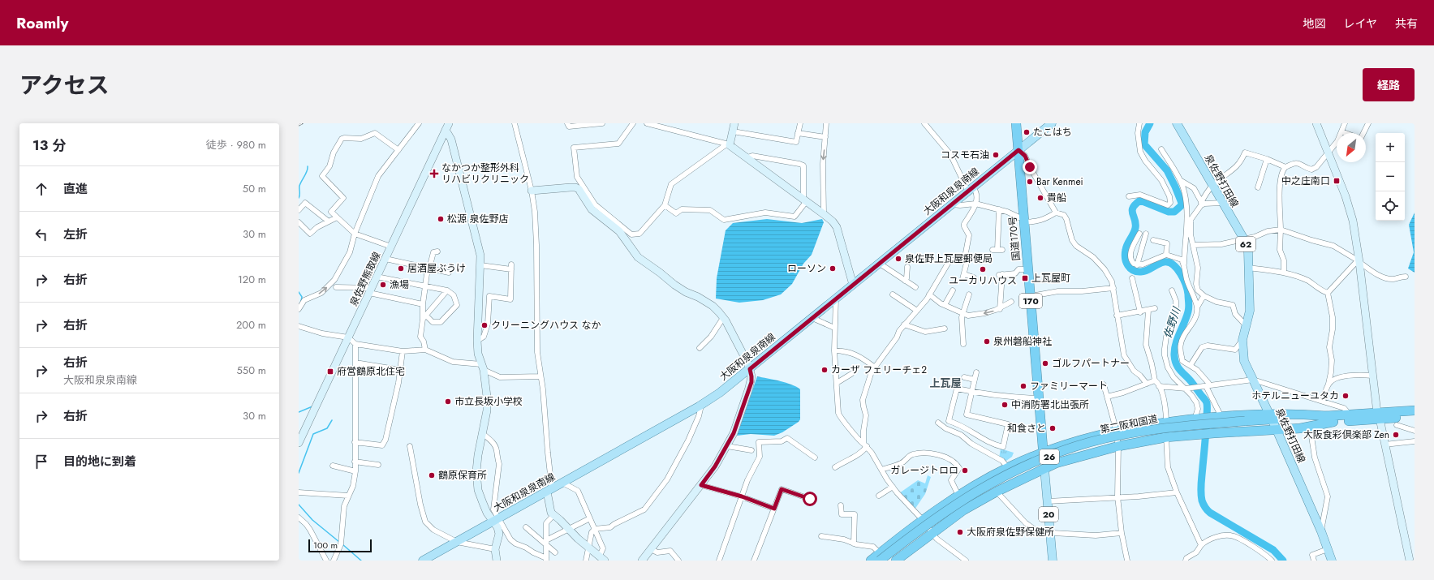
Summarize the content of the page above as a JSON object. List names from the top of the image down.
{
  "streets": {
    "highway": [
      "国道170号",
      "170",
      "第二阪和国道",
      "26"
    ],
    "main road": [
      "泉佐野打田線",
      "大阪和泉泉南線",
      "62",
      "20"
    ],
    "street": ["泉佐野熊取線"]
  },
  "crossings": [
    ["泉佐野打田線", "第二阪和国道"],
    ["泉佐野打田線", "26"],
    ["大阪和泉泉南線", "国道170号"],
    ["国道170号", "26"],
    ["国道170号", "20"],
    ["第二阪和国道", "26"],
    ["26", "20"]
  ],
  "districts": ["上瓦屋"],
  "water": ["佐野川"],
  "places": {
    "other": [
      "たこはち",
      "コスモ石油",
      "Bar Kenmei",
      "貴船",
      "松源 泉佐野店",
      "泉佐野上瓦屋郵便局",
      "居酒屋ぶうけ",
      "ローソン",
      "ユーカリハウス",
      "漁場",
      "クリーニングハウス なか",
      "泉州磐船神社",
      "ゴルフパートナー",
      "カーザ フェリーチェ2",
      "ファミリーマート",
      "ホテルニューユタカ",
      "市立長坂小学校",
      "中消防署北出張所",
      "和食さと",
      "大阪食彩倶楽部 Zen",
      "ガレージトロロ",
      "鶴原保育所",
      "大阪府泉佐野保健所"
    ],
    "health": ["なかつか整形外科 リハビリクリニック"],
    "transit": ["中之庄南口", "上瓦屋町", "府営鶴原北住宅"]
  },
  "scale_bar": "100 m",
  "north": "bottom left",
  "page": {
    "header": "Roamly",
    "nav": ["地図", "レイヤ", "共有"],
    "title": "アクセス",
    "buttons": "経路",
    "heading": ["13 分", "徒歩 · 980 m"],
    "map_buttons": ["+", "−"],
    "list": [
      ["直進", "50 m"],
      ["左折", "30 m"],
      ["右折", "120 m"],
      ["右折", "200 m"],
      ["右折", "大阪和泉泉南線", "550 m"],
      ["右折", "30 m"],
      "目的地に到着"
    ],
    "scale": "100 m"
  }
}
